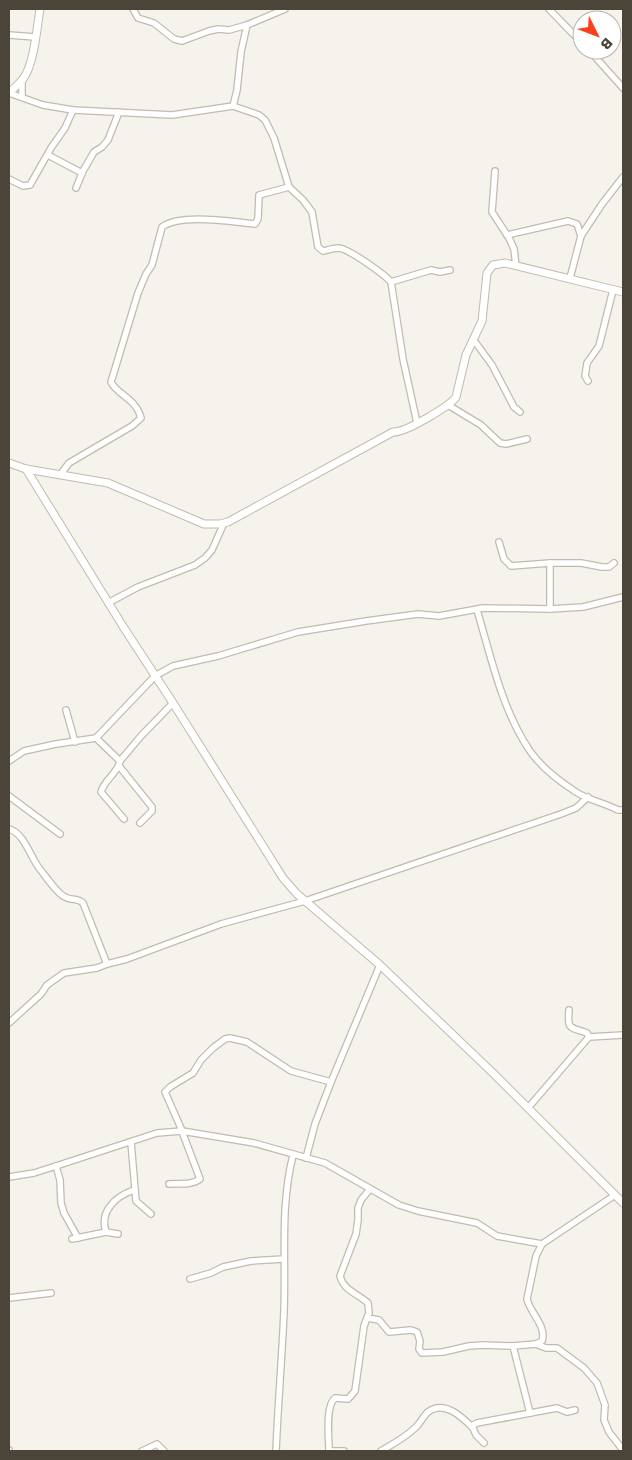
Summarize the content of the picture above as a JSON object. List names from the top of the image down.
{
  "north": "bottom right"
}
